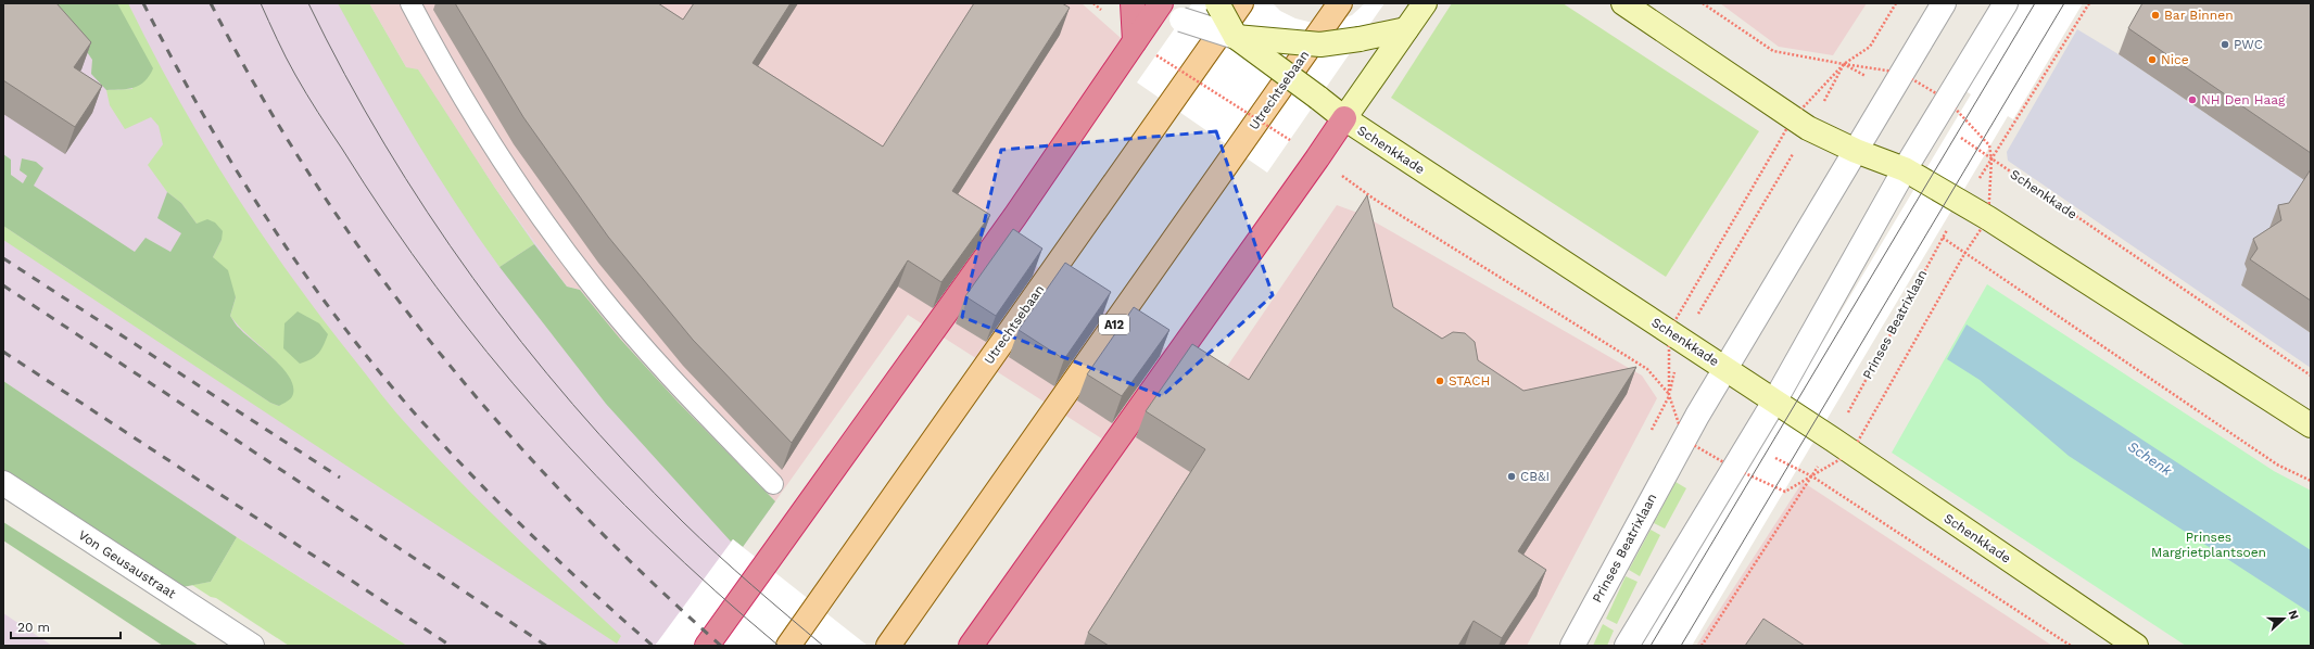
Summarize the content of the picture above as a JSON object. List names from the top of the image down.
{
  "streets": {
    "main road": ["Utrechtsebaan", "Schenkkade", "A12"],
    "street": ["Prinses Beatrixlaan", "Von Geusaustraat"]
  },
  "crossings": [
    ["Schenkkade", "Prinses Beatrixlaan"]
  ],
  "water": ["Schenk"],
  "parks": ["Prinses Margrietplantsoen"],
  "places": [
    "Bar Binnen",
    "PWC",
    "Nice",
    "NH Den Haag",
    "STACH",
    "CB&I"
  ],
  "scale_bar": "20 m",
  "north": "right"
}
